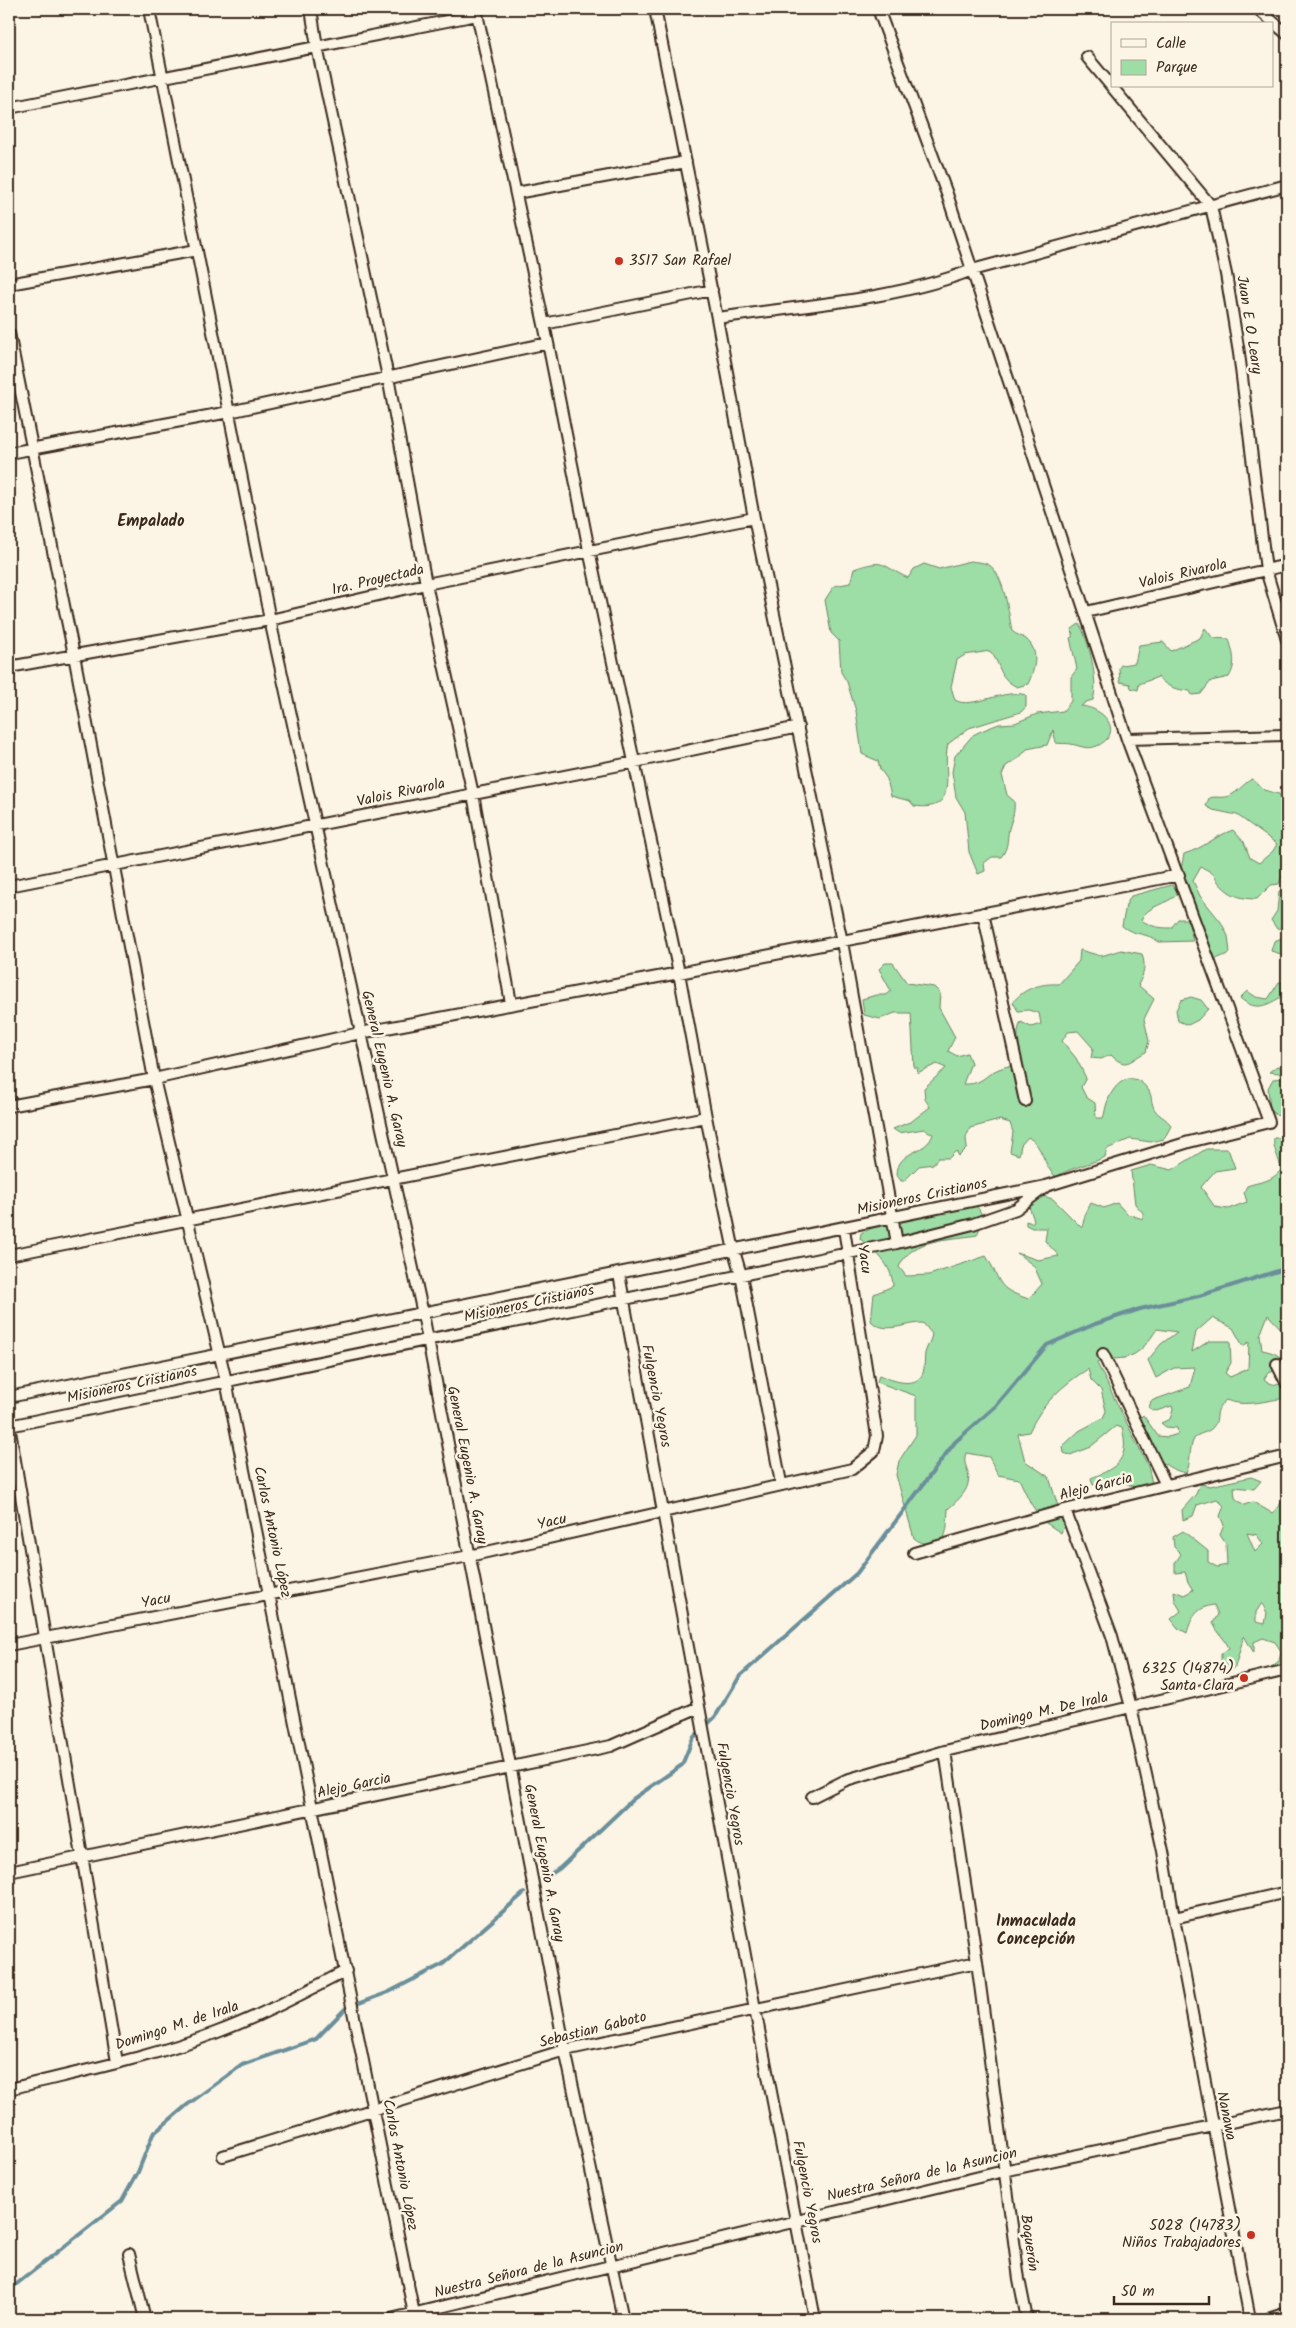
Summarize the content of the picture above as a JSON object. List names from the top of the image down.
{
  "streets": {
    "street": [
      "Juan E O Leary",
      "Valois Rivarola",
      "1ra. Proyectada",
      "General Eugenio A. Garay",
      "Misioneros Cristianos",
      "Yacu",
      "Fulgencio Yegros",
      "Alejo Garcia",
      "Carlos Antonio López",
      "Domingo M. De Irala",
      "Domingo M. de Irala",
      "Sebastian Gaboto",
      "Nanawa",
      "Nuestra Señora de la Asuncion",
      "Boquerón"
    ]
  },
  "crossings": [
    ["Juan E O Leary", "Valois Rivarola"],
    ["Valois Rivarola", "General Eugenio A. Garay"],
    ["Valois Rivarola", "Carlos Antonio López"],
    ["1ra. Proyectada", "General Eugenio A. Garay"],
    ["1ra. Proyectada", "Carlos Antonio López"],
    ["General Eugenio A. Garay", "Misioneros Cristianos"],
    ["General Eugenio A. Garay", "Yacu"],
    ["General Eugenio A. Garay", "Alejo Garcia"],
    ["General Eugenio A. Garay", "Sebastian Gaboto"],
    ["General Eugenio A. Garay", "Nuestra Señora de la Asuncion"],
    ["Misioneros Cristianos", "Yacu"],
    ["Misioneros Cristianos", "Fulgencio Yegros"],
    ["Misioneros Cristianos", "Carlos Antonio López"],
    ["Yacu", "Fulgencio Yegros"],
    ["Yacu", "Carlos Antonio López"],
    ["Fulgencio Yegros", "Alejo Garcia"],
    ["Fulgencio Yegros", "Sebastian Gaboto"],
    ["Fulgencio Yegros", "Nuestra Señora de la Asuncion"],
    ["Alejo Garcia", "Carlos Antonio López"],
    ["Alejo Garcia", "Nanawa"],
    ["Carlos Antonio López", "Domingo M. de Irala"],
    ["Carlos Antonio López", "Sebastian Gaboto"],
    ["Carlos Antonio López", "Nuestra Señora de la Asuncion"],
    ["Domingo M. De Irala", "Nanawa"],
    ["Domingo M. De Irala", "Boquerón"],
    ["Sebastian Gaboto", "Boquerón"],
    ["Nanawa", "Nuestra Señora de la Asuncion"],
    ["Nuestra Señora de la Asuncion", "Boquerón"]
  ],
  "districts": ["Empalado", "Inmaculada Concepción"],
  "places": ["3517 San Rafael", "6325 (14874) Santa Clara", "5028 (14783) Niños Trabajadores"],
  "legend": ["Calle", "Parque"],
  "scale_bar": "50 m"
}
